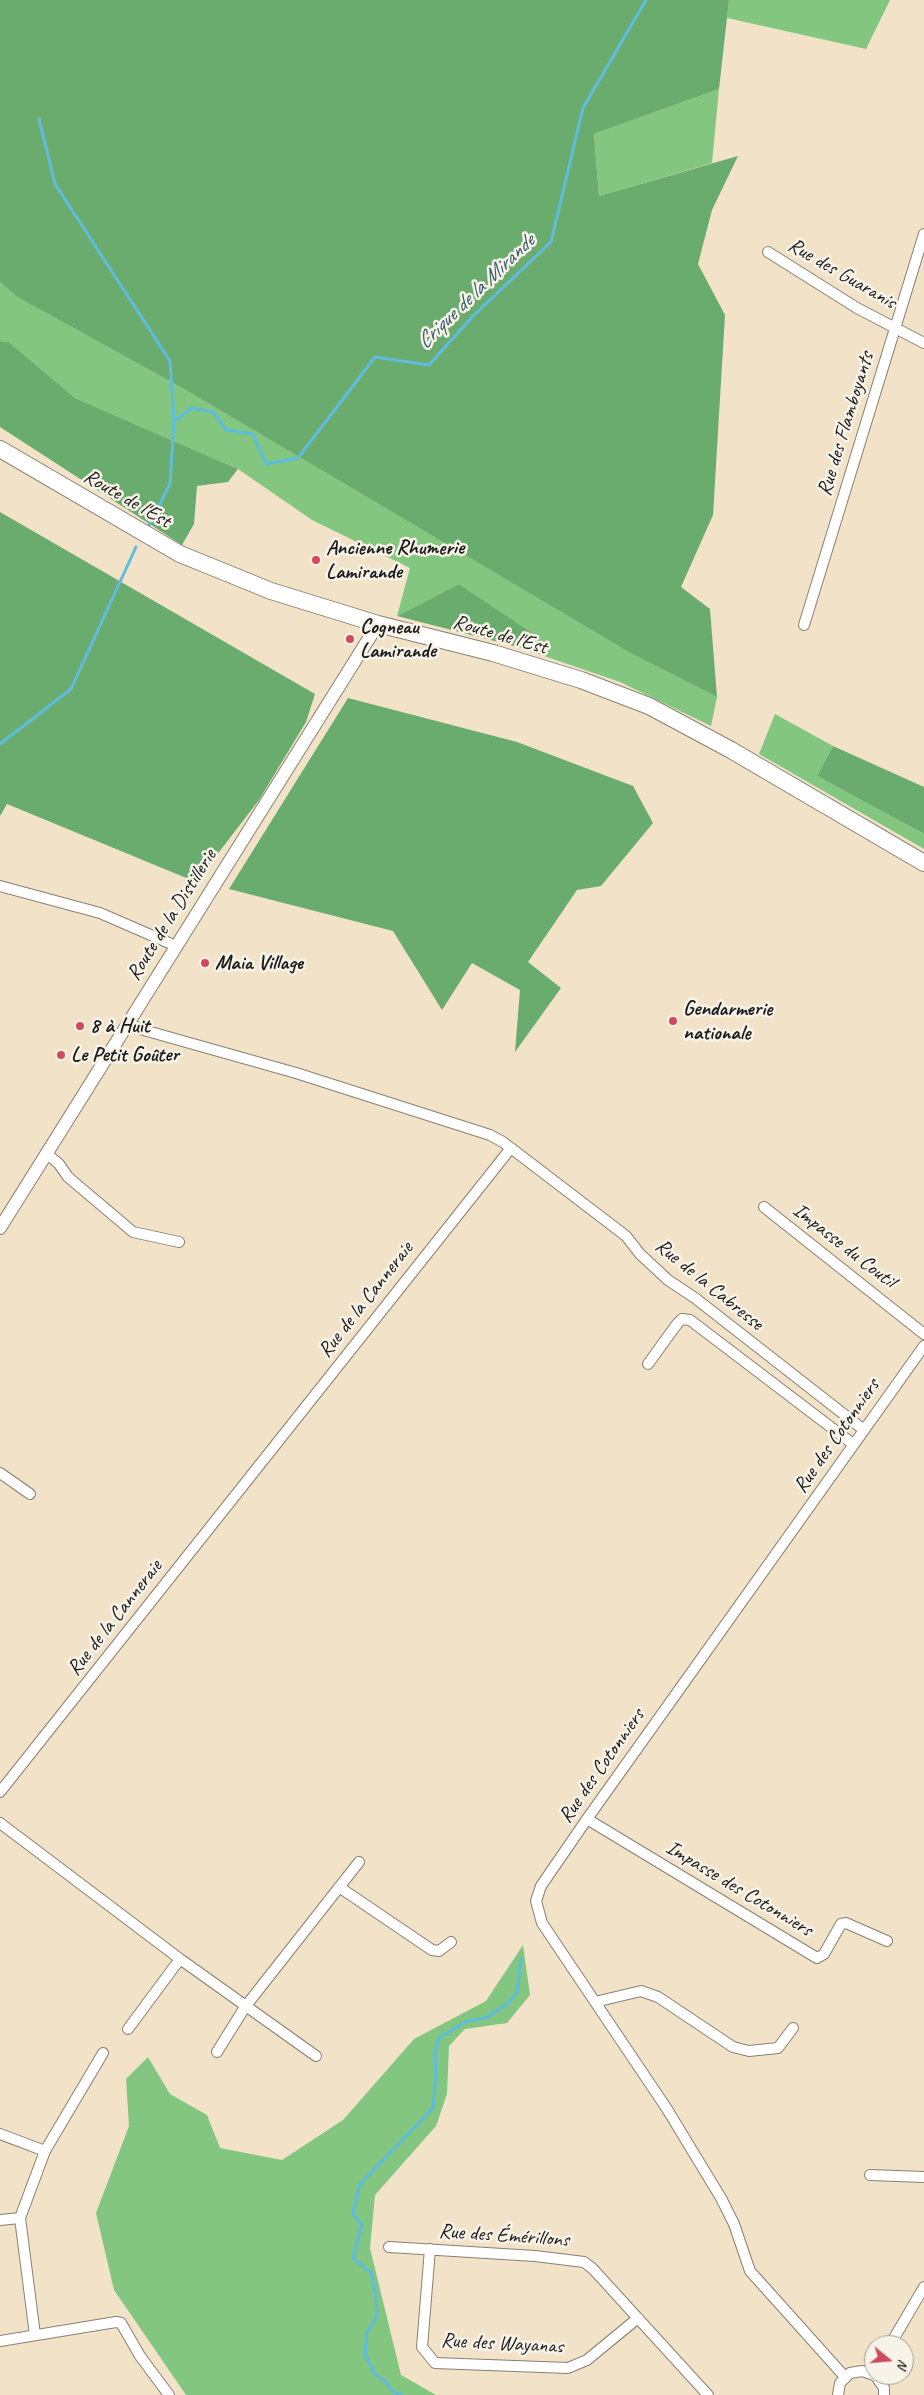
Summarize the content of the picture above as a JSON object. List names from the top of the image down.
{
  "streets": {
    "main road": ["Route de l'Est"],
    "street": [
      "Rue des Guaranis",
      "Rue des Flamboyants",
      "Route de la Distillerie",
      "Impasse du Coutil",
      "Rue de la Cabresse",
      "Rue de la Canneraie",
      "Rue des Cotonniers",
      "Impasse des Cotonniers",
      "Rue des Émérillons",
      "Rue des Wayanas"
    ]
  },
  "crossings": [
    ["Rue des Guaranis", "Rue des Flamboyants"],
    ["Route de l'Est", "Route de la Distillerie"],
    ["Rue de la Cabresse", "Rue de la Canneraie"],
    ["Rue de la Cabresse", "Rue des Cotonniers"],
    ["Rue des Cotonniers", "Impasse des Cotonniers"],
    ["Rue des Émérillons", "Rue des Wayanas"]
  ],
  "water": ["Crique de la Mirande"],
  "places": [
    "Ancienne Rhumerie Lamirande",
    "Cogneau Lamirande",
    "Maia Village",
    "Gendarmerie nationale",
    "8 à Huit",
    "Le Petit Goûter"
  ],
  "north": "right"
}
